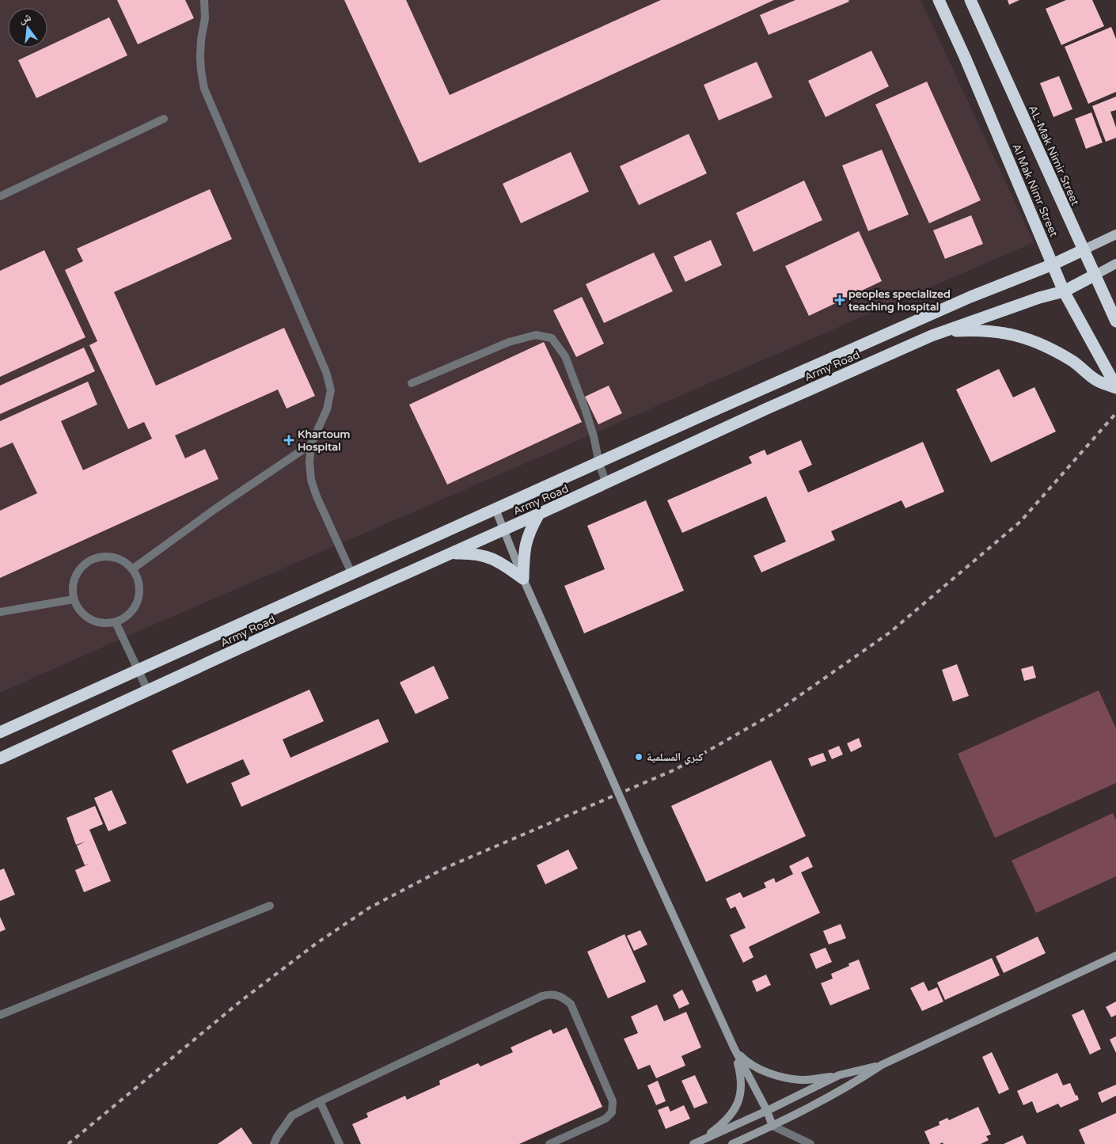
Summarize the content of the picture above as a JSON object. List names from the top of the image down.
{
  "streets": {
    "highway": ["AL-Mak Nimir Street", "Al Mak Nimr Street", "Army Road"]
  },
  "crossings": [
    ["AL-Mak Nimir Street", "Army Road"],
    ["Al Mak Nimr Street", "Army Road"]
  ],
  "places": {
    "health": ["peoples specialized teaching hospital", "Khartoum Hospital"],
    "other": ["كبري المسلمية"]
  },
  "north": "top"
}
